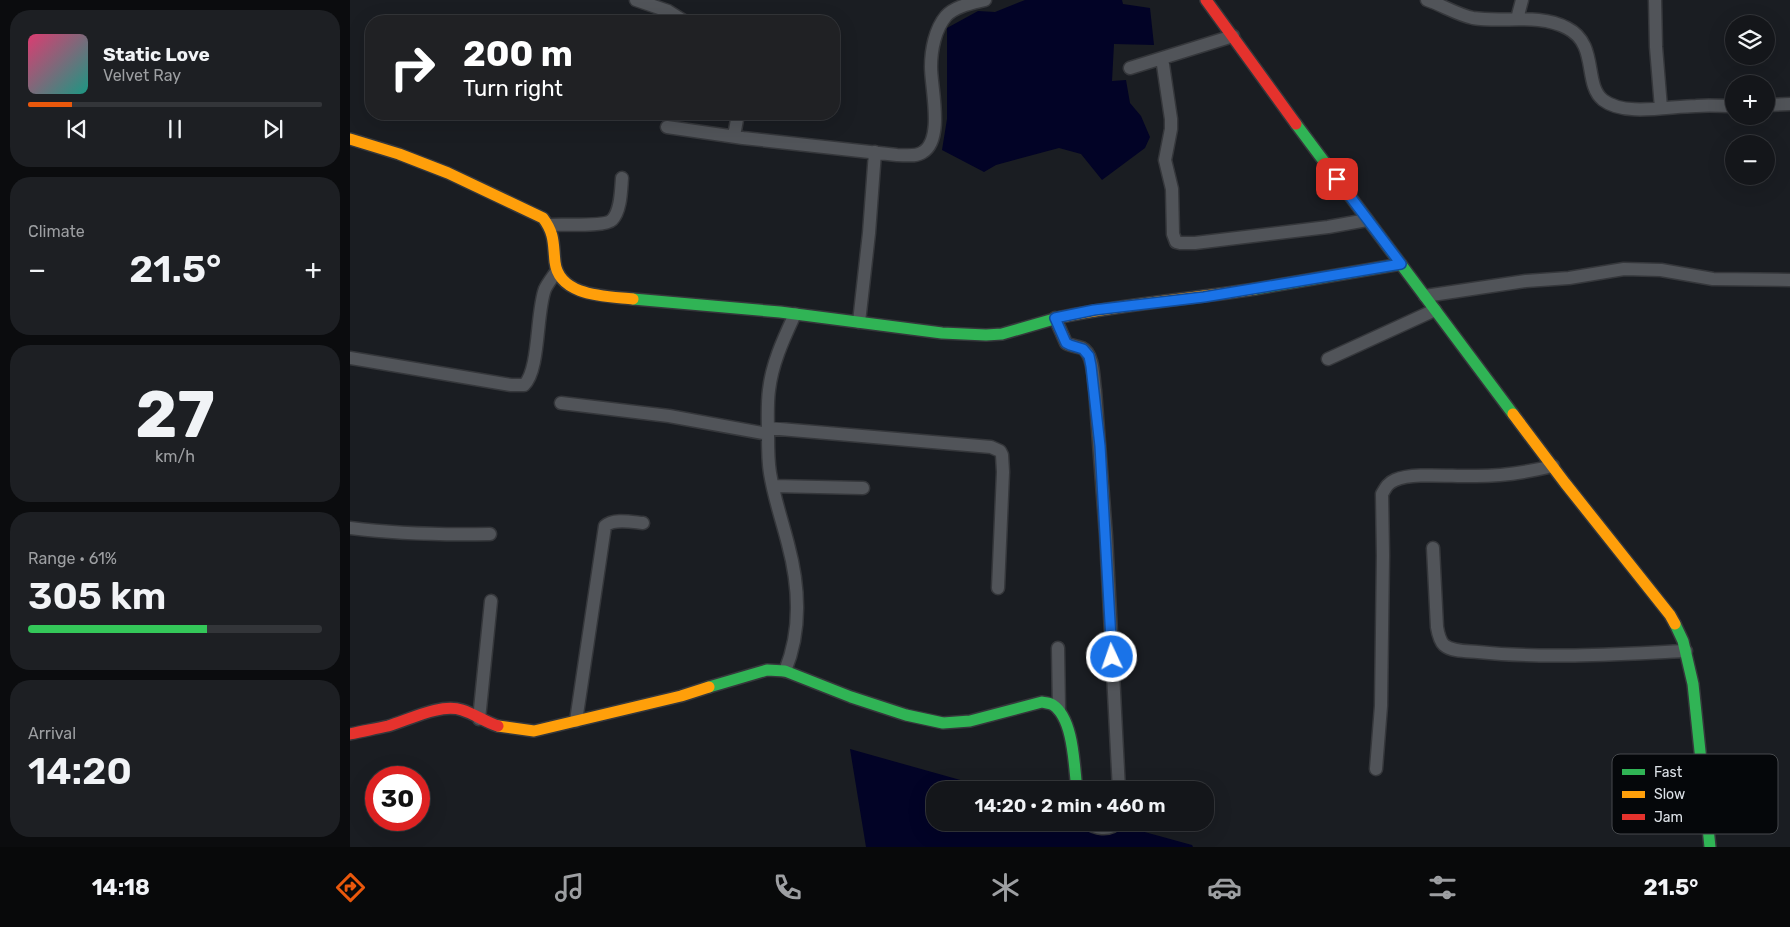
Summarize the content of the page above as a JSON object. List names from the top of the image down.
{
  "legend": ["Fast", "Slow", "Jam"],
  "page": {
    "map_buttons": ["+", "−"],
    "turn": ["200 m", "Turn right"],
    "song": ["Static Love", "Velvet Ray"],
    "tile": [
      "Climate",
      ["27", "km/h"],
      ["Range · 61%", "305 km"],
      ["Arrival", "14:20"]
    ],
    "heat": ["−", "21.5°", "+"],
    "limit": "30",
    "trip": "14:20 · 2 min · 460 m",
    "tabs": ["14:18", "21.5°"]
  }
}
